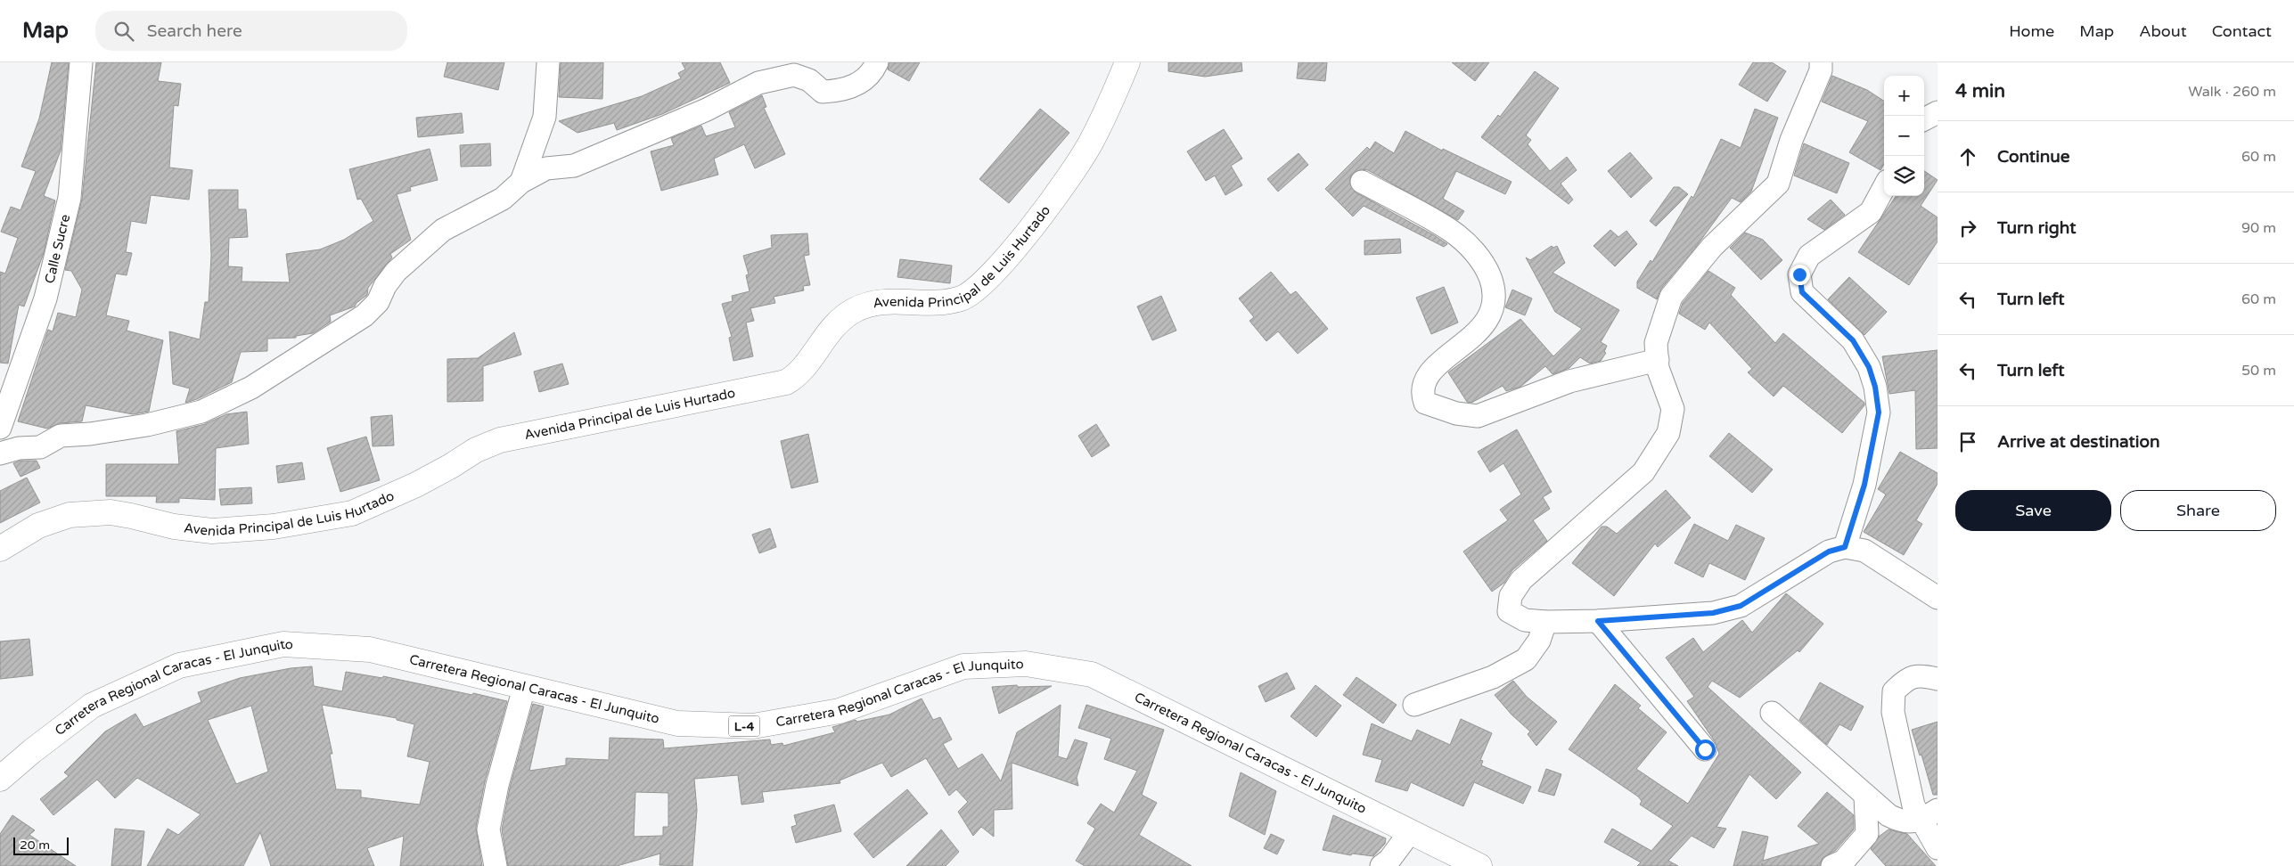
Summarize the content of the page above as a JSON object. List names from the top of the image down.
{
  "streets": {
    "main road": ["Avenida Principal de Luis Hurtado", "Carretera Regional Caracas - El Junquito", "L-4"],
    "street": ["Calle Sucre"]
  },
  "scale_bar": "20 m",
  "page": {
    "header": "Map",
    "search": "Search here",
    "nav": [
      "Home",
      "Map",
      "About",
      "Contact"
    ],
    "heading": ["4 min", "Walk · 260 m"],
    "map_buttons": ["+", "−"],
    "list": [
      ["Continue", "60 m"],
      ["Turn right", "90 m"],
      ["Turn left", "60 m"],
      ["Turn left", "50 m"],
      "Arrive at destination"
    ],
    "buttons": ["Save", "Share"],
    "scale": "20 m"
  }
}
